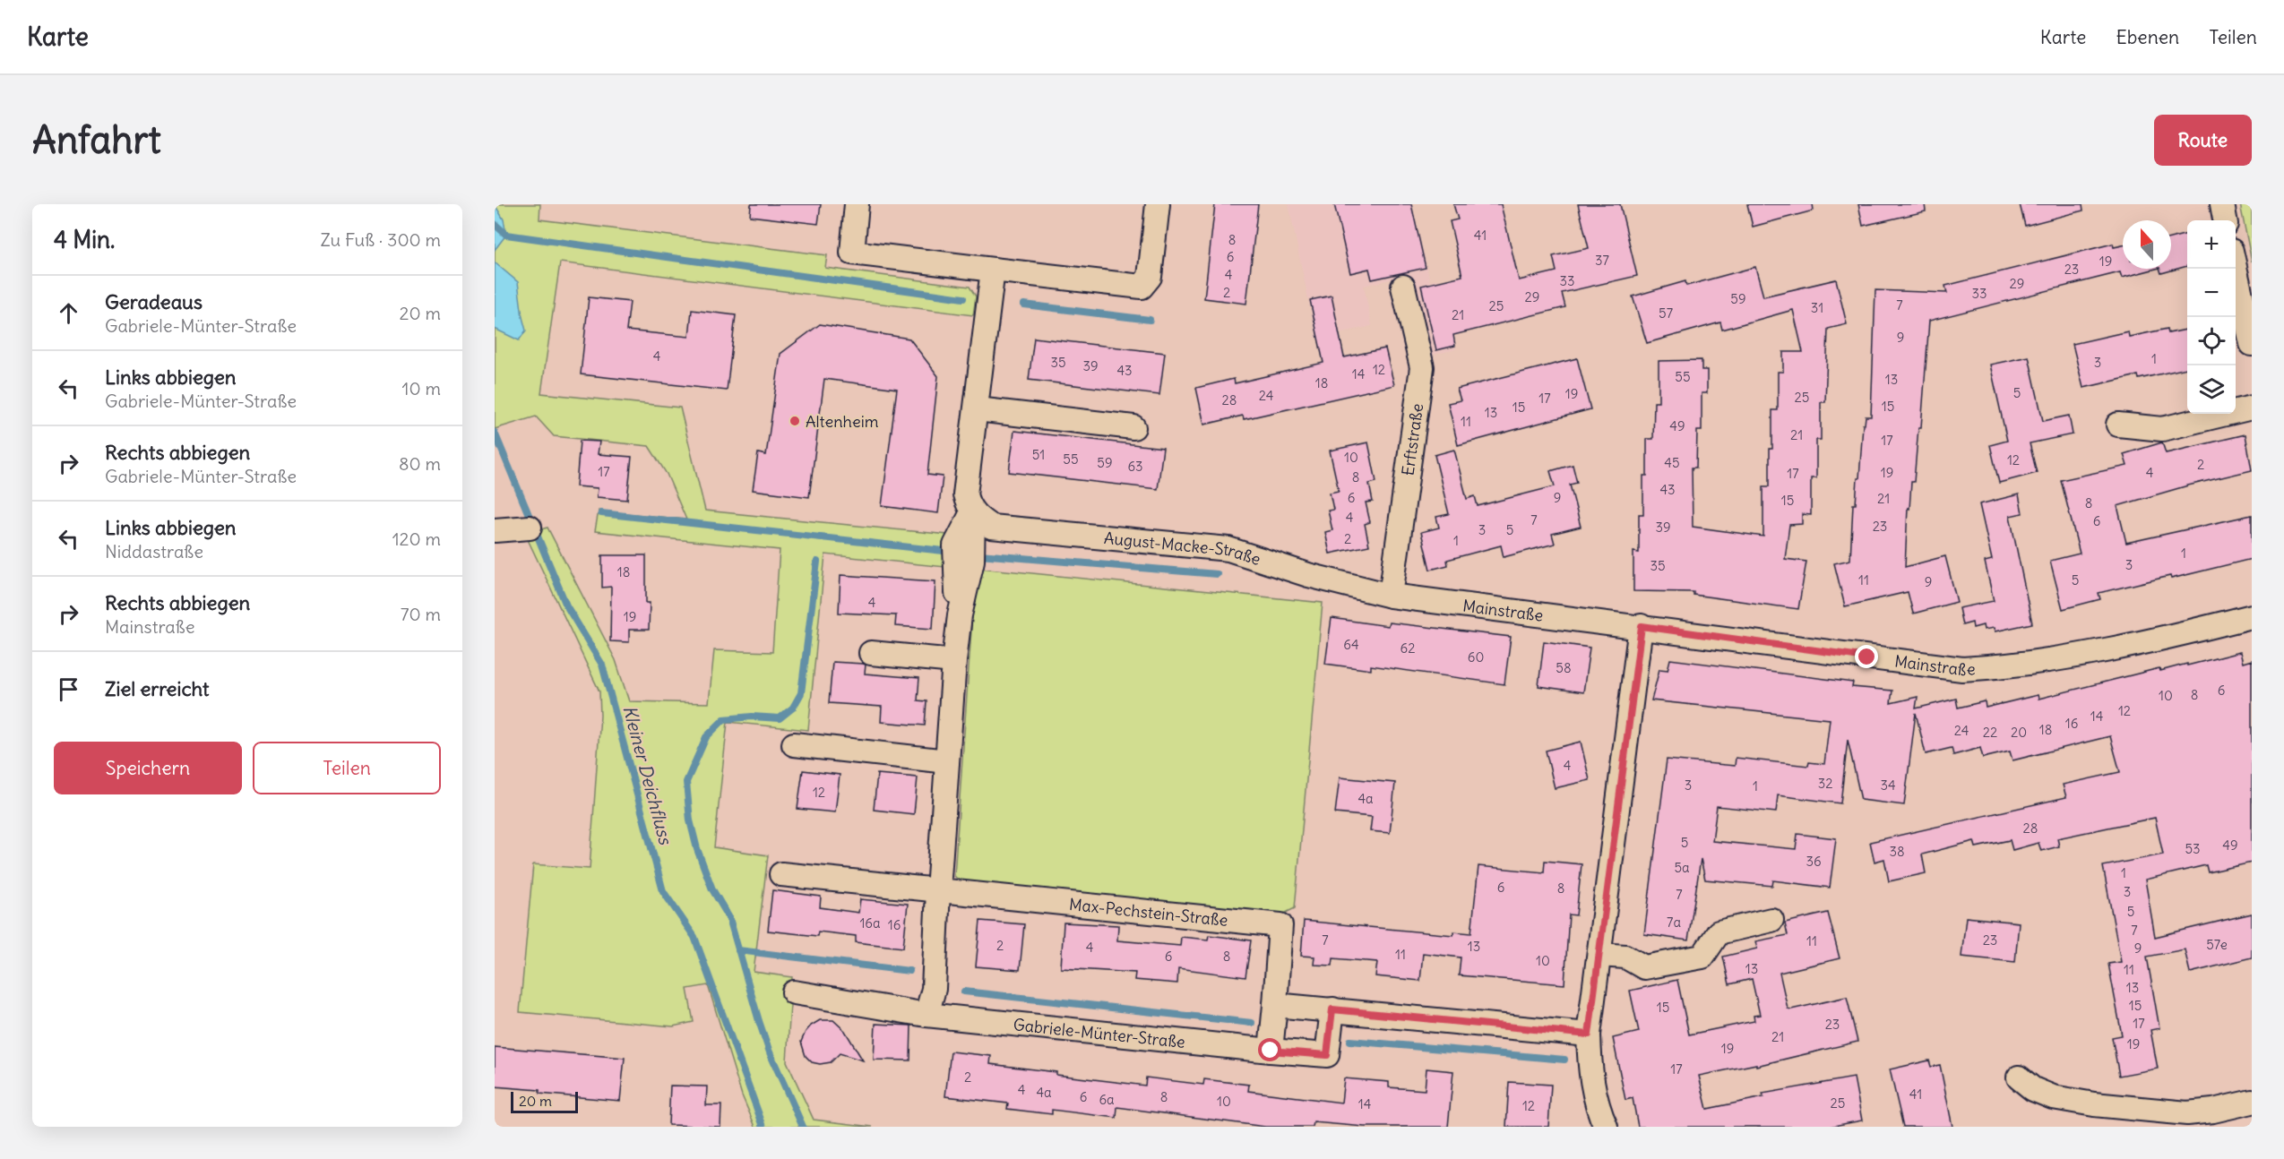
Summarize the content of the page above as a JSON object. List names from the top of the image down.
{
  "streets": {
    "street": [
      "Erftstraße",
      "August-Macke-Straße",
      "Mainstraße",
      "Max-Pechstein-Straße",
      "Gabriele-Münter-Straße"
    ]
  },
  "crossings": [
    ["Erftstraße", "August-Macke-Straße"],
    ["Erftstraße", "Mainstraße"],
    ["August-Macke-Straße", "Mainstraße"]
  ],
  "water": ["Kleiner Deichfluss"],
  "places": ["Altenheim"],
  "house_numbers": [
    "41",
    "8",
    "6",
    "37",
    "19",
    "23",
    "4",
    "33",
    "29",
    "2",
    "33",
    "29",
    "59",
    "7",
    "25",
    "31",
    "57",
    "21",
    "9",
    "4",
    "1",
    "35",
    "3",
    "39",
    "12",
    "43",
    "14",
    "55",
    "13",
    "18",
    "5",
    "19",
    "24",
    "25",
    "17",
    "28",
    "15",
    "15",
    "13",
    "11",
    "49",
    "21",
    "17",
    "51",
    "10",
    "55",
    "12",
    "59",
    "45",
    "2",
    "63",
    "17",
    "19",
    "4",
    "17",
    "8",
    "43",
    "6",
    "9",
    "21",
    "15",
    "8",
    "4",
    "7",
    "6",
    "23",
    "39",
    "3",
    "5",
    "2",
    "1",
    "1",
    "3",
    "35",
    "18",
    "11",
    "5",
    "9",
    "4",
    "19",
    "64",
    "62",
    "60",
    "58",
    "6",
    "8",
    "10",
    "12",
    "14",
    "16",
    "18",
    "24",
    "22",
    "20",
    "4",
    "32",
    "3",
    "34",
    "1",
    "12",
    "4a",
    "28",
    "5",
    "49",
    "53",
    "38",
    "36",
    "5a",
    "1",
    "6",
    "8",
    "3",
    "7",
    "5",
    "7a",
    "16a",
    "16",
    "7",
    "7",
    "23",
    "11",
    "57e",
    "2",
    "13",
    "4",
    "9",
    "11",
    "6",
    "8",
    "10",
    "13",
    "11",
    "13",
    "15",
    "15",
    "17",
    "23",
    "21",
    "19",
    "19",
    "17",
    "2",
    "4",
    "4a",
    "41",
    "6",
    "8",
    "6a",
    "10",
    "25",
    "14",
    "12"
  ],
  "scale_bar": "20 m",
  "north": "top",
  "page": {
    "header": "Karte",
    "nav": ["Karte", "Ebenen", "Teilen"],
    "buttons": [
      "Route",
      ["Speichern", "Teilen"]
    ],
    "title": "Anfahrt",
    "heading": ["4 Min.", "Zu Fuß · 300 m"],
    "map_buttons": ["+", "−"],
    "list": [
      ["Geradeaus", "Gabriele-Münter-Straße", "20 m"],
      ["Links abbiegen", "Gabriele-Münter-Straße", "10 m"],
      ["Rechts abbiegen", "Gabriele-Münter-Straße", "80 m"],
      ["Links abbiegen", "Niddastraße", "120 m"],
      ["Rechts abbiegen", "Mainstraße", "70 m"],
      "Ziel erreicht"
    ],
    "scale": "20 m"
  }
}
